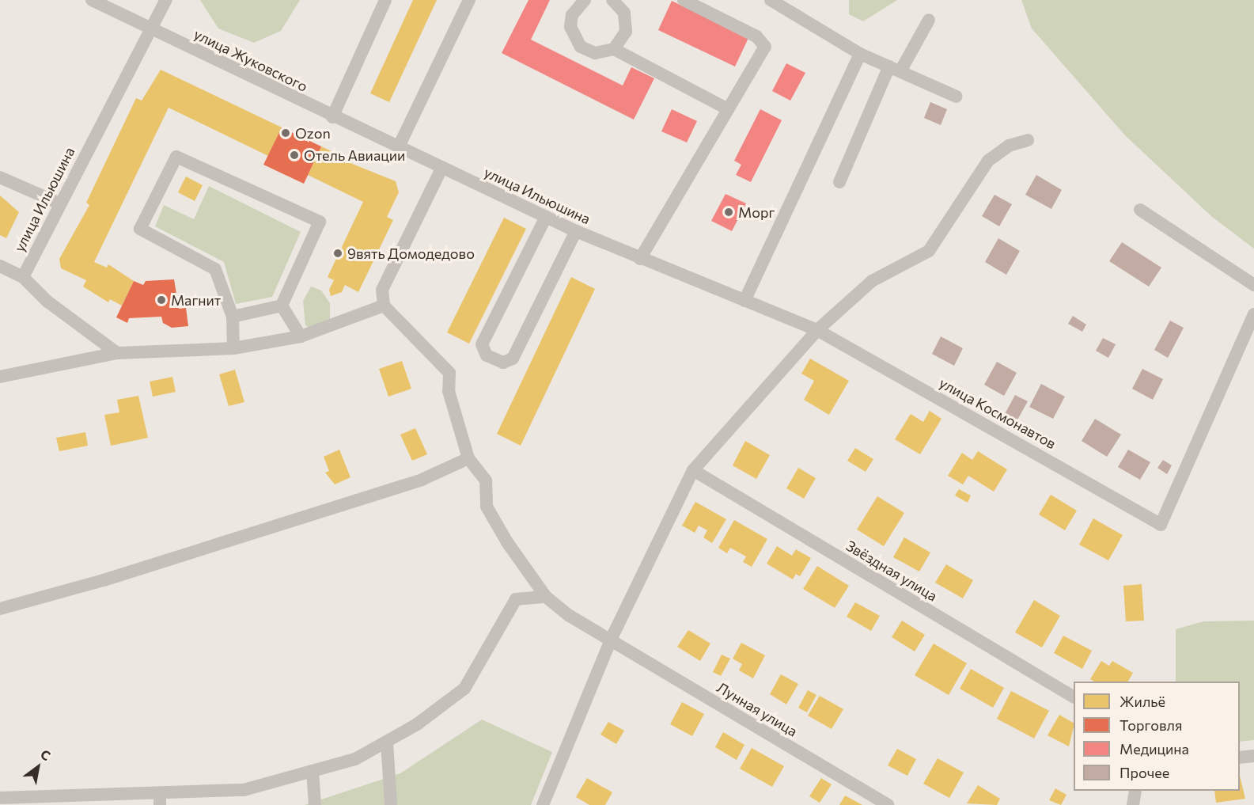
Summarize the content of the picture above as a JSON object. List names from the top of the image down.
{
  "streets": {
    "street": [
      "улица Жуковского",
      "улица Ильюшина",
      "улица Космонавтов",
      "Звёздная улица",
      "Лунная улица"
    ]
  },
  "crossings": [
    ["улица Жуковского", "улица Ильюшина"],
    ["улица Ильюшина", "улица Космонавтов"]
  ],
  "places": [
    "Ozon",
    "Отель Авиации",
    "Морг",
    "9вять Домодедово",
    "Магнит"
  ],
  "legend": [
    "Жильё",
    "Торговля",
    "Медицина",
    "Прочее"
  ],
  "north": "top right"
}
